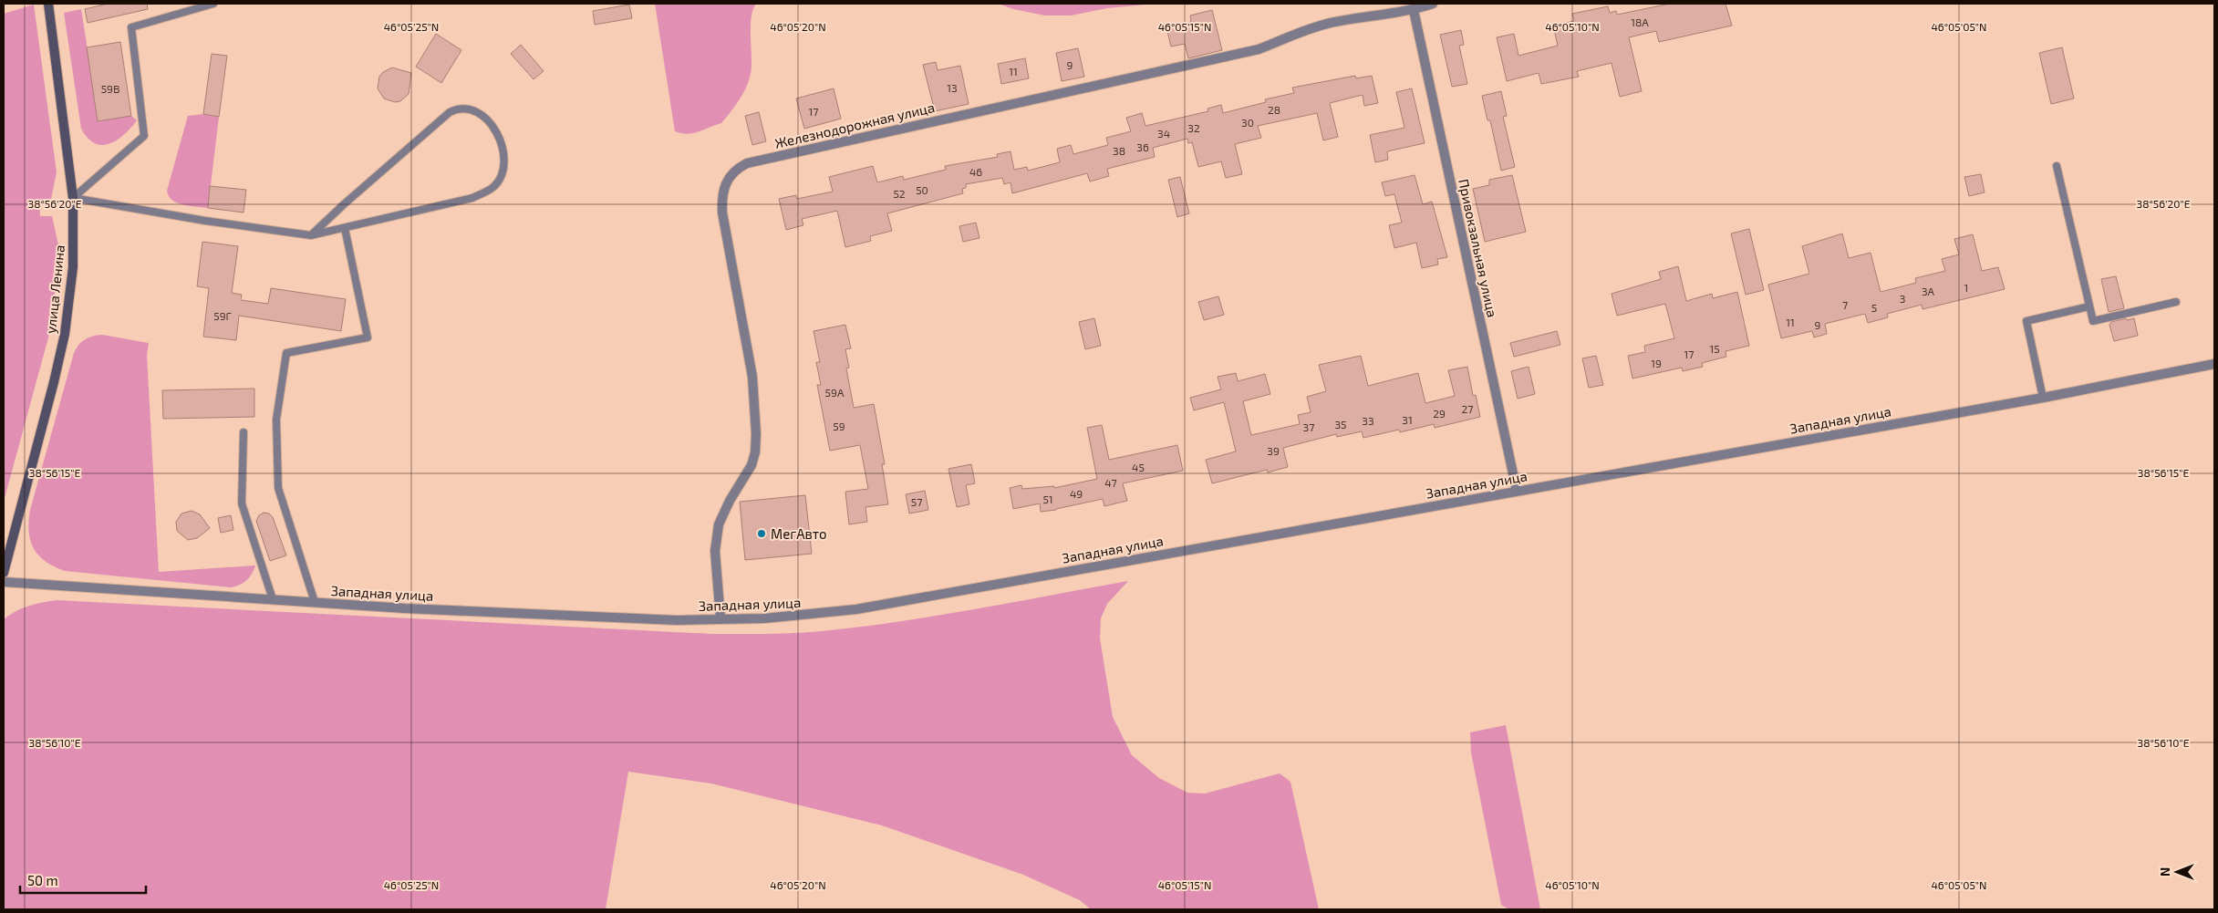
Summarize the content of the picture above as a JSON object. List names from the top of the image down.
{
  "streets": {
    "main road": ["улица Ленина"],
    "street": ["Железнодорожная улица", "Привокзальная улица", "Западная улица"]
  },
  "crossings": [
    ["Железнодорожная улица", "Привокзальная улица"],
    ["Железнодорожная улица", "Западная улица"],
    ["Привокзальная улица", "Западная улица"]
  ],
  "places": ["МегАвто"],
  "house_numbers": [
    "18А",
    "9",
    "11",
    "13",
    "59В",
    "28",
    "17",
    "30",
    "32",
    "34",
    "36",
    "38",
    "46",
    "50",
    "52",
    "1",
    "3А",
    "3",
    "7",
    "5",
    "59Г",
    "11",
    "9",
    "15",
    "17",
    "19",
    "59А",
    "27",
    "29",
    "31",
    "33",
    "35",
    "59",
    "37",
    "39",
    "45",
    "47",
    "49",
    "51",
    "57"
  ],
  "scale_bar": "50 m",
  "north": "left",
  "coordinates": [
    "46°05'25\"N",
    "46°05'20\"N",
    "46°05'15\"N",
    "46°05'10\"N",
    "46°05'05\"N",
    "38°56'20\"E",
    "38°56'15\"E",
    "38°56'10\"E"
  ]
}
